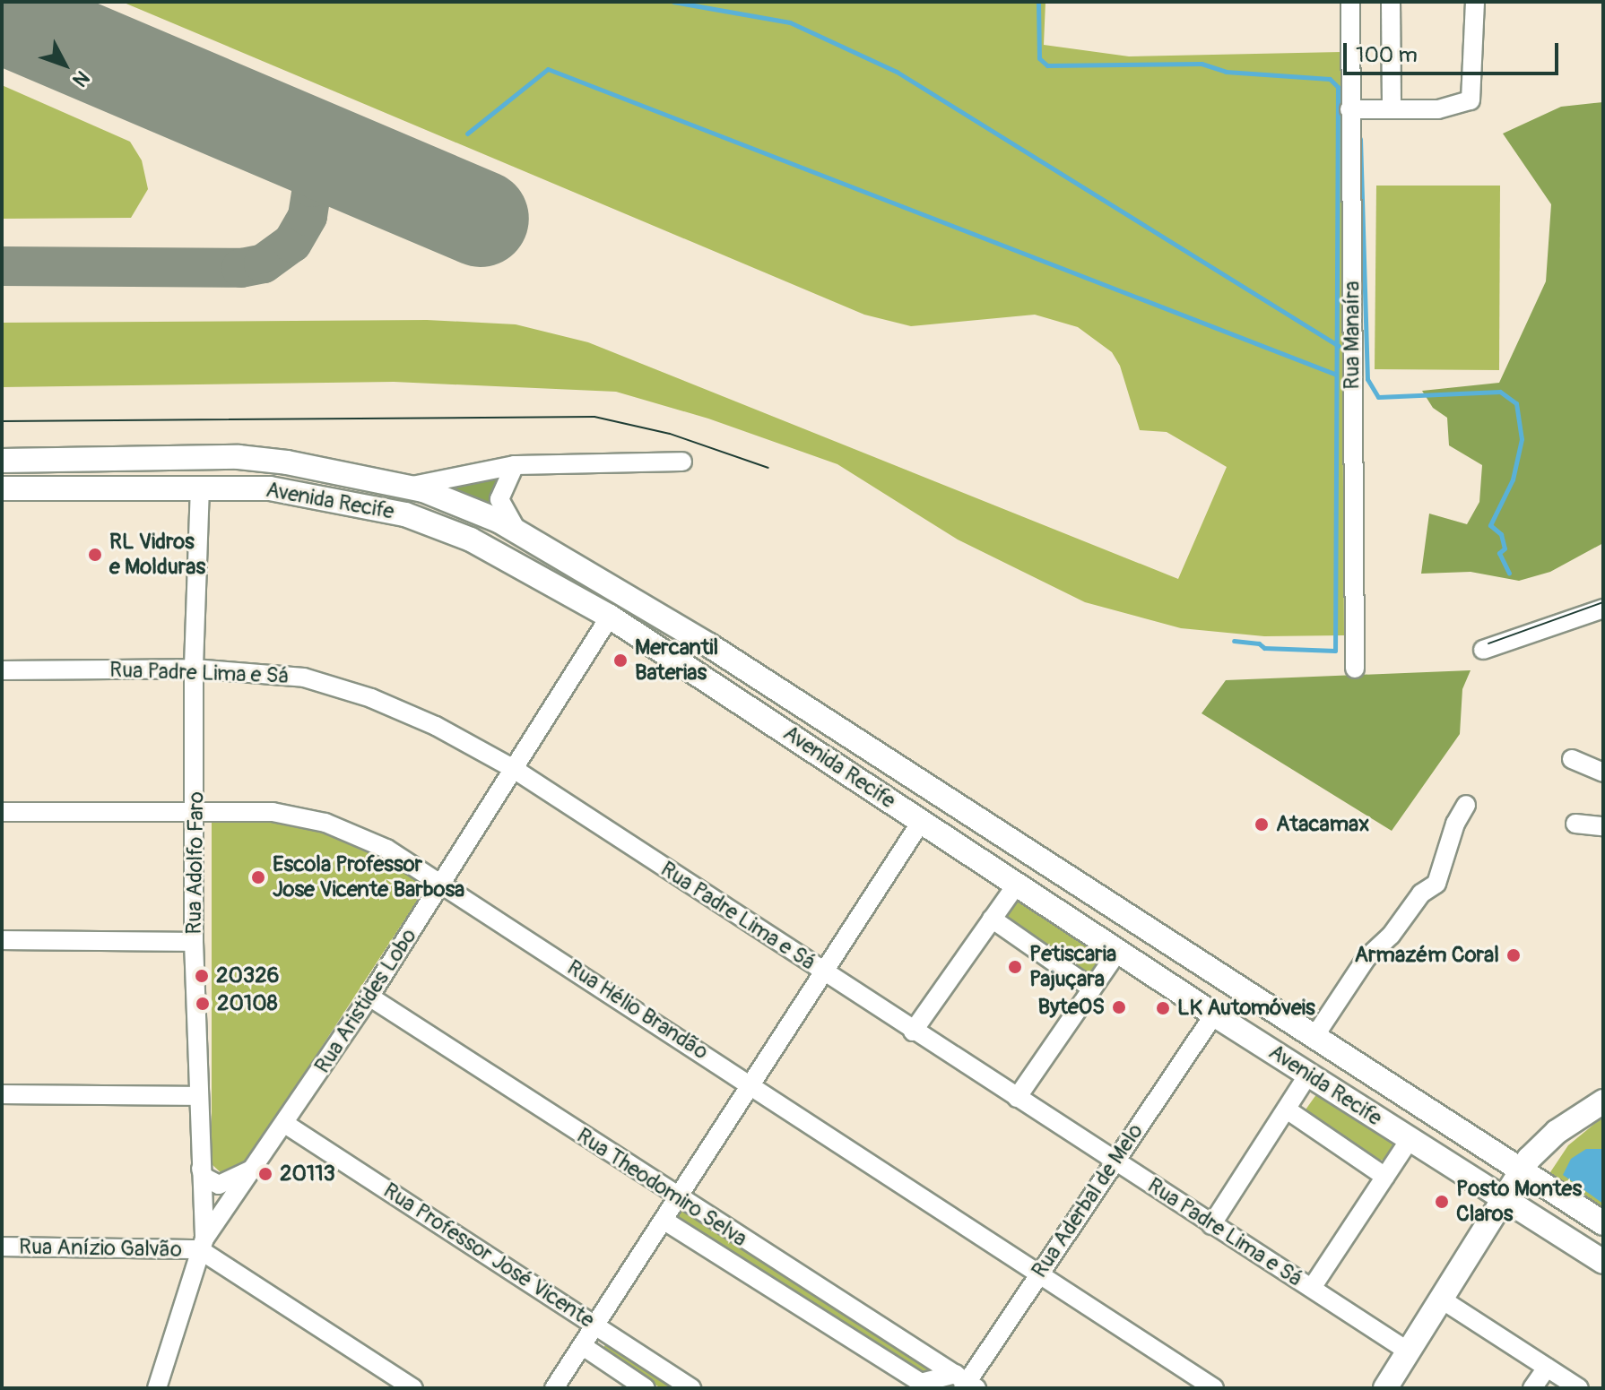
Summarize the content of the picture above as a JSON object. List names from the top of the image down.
{
  "streets": {
    "main road": ["Avenida Recife"],
    "street": [
      "Rua Manaíra",
      "Rua Padre Lima e Sá",
      "Rua Adolfo Faro",
      "Rua Aristides Lobo",
      "Rua Hélio Brandão",
      "Rua Theodomiro Selva",
      "Rua Aderbal de Melo",
      "Rua Anízio Galvão",
      "Rua Professor José Vicente"
    ]
  },
  "crossings": [
    ["Avenida Recife", "Rua Adolfo Faro"],
    ["Avenida Recife", "Rua Aristides Lobo"],
    ["Avenida Recife", "Rua Aderbal de Melo"],
    ["Rua Padre Lima e Sá", "Rua Adolfo Faro"],
    ["Rua Padre Lima e Sá", "Rua Aristides Lobo"],
    ["Rua Padre Lima e Sá", "Rua Aderbal de Melo"],
    ["Rua Adolfo Faro", "Rua Aristides Lobo"],
    ["Rua Adolfo Faro", "Rua Hélio Brandão"],
    ["Rua Adolfo Faro", "Rua Anízio Galvão"],
    ["Rua Aristides Lobo", "Rua Hélio Brandão"],
    ["Rua Aristides Lobo", "Rua Theodomiro Selva"],
    ["Rua Aristides Lobo", "Rua Anízio Galvão"],
    ["Rua Aristides Lobo", "Rua Professor José Vicente"],
    ["Rua Hélio Brandão", "Rua Aderbal de Melo"],
    ["Rua Theodomiro Selva", "Rua Aderbal de Melo"]
  ],
  "places": [
    "RL Vidros e Molduras",
    "Mercantil Baterias",
    "Atacamax",
    "Escola Professor Jose Vicente Barbosa",
    "Armazém Coral",
    "Petiscaria Pajuçara",
    "20326",
    "20108",
    "ByteOS",
    "LK Automóveis",
    "20113",
    "Posto Montes Claros"
  ],
  "scale_bar": "100 m",
  "north": "bottom right"
}
